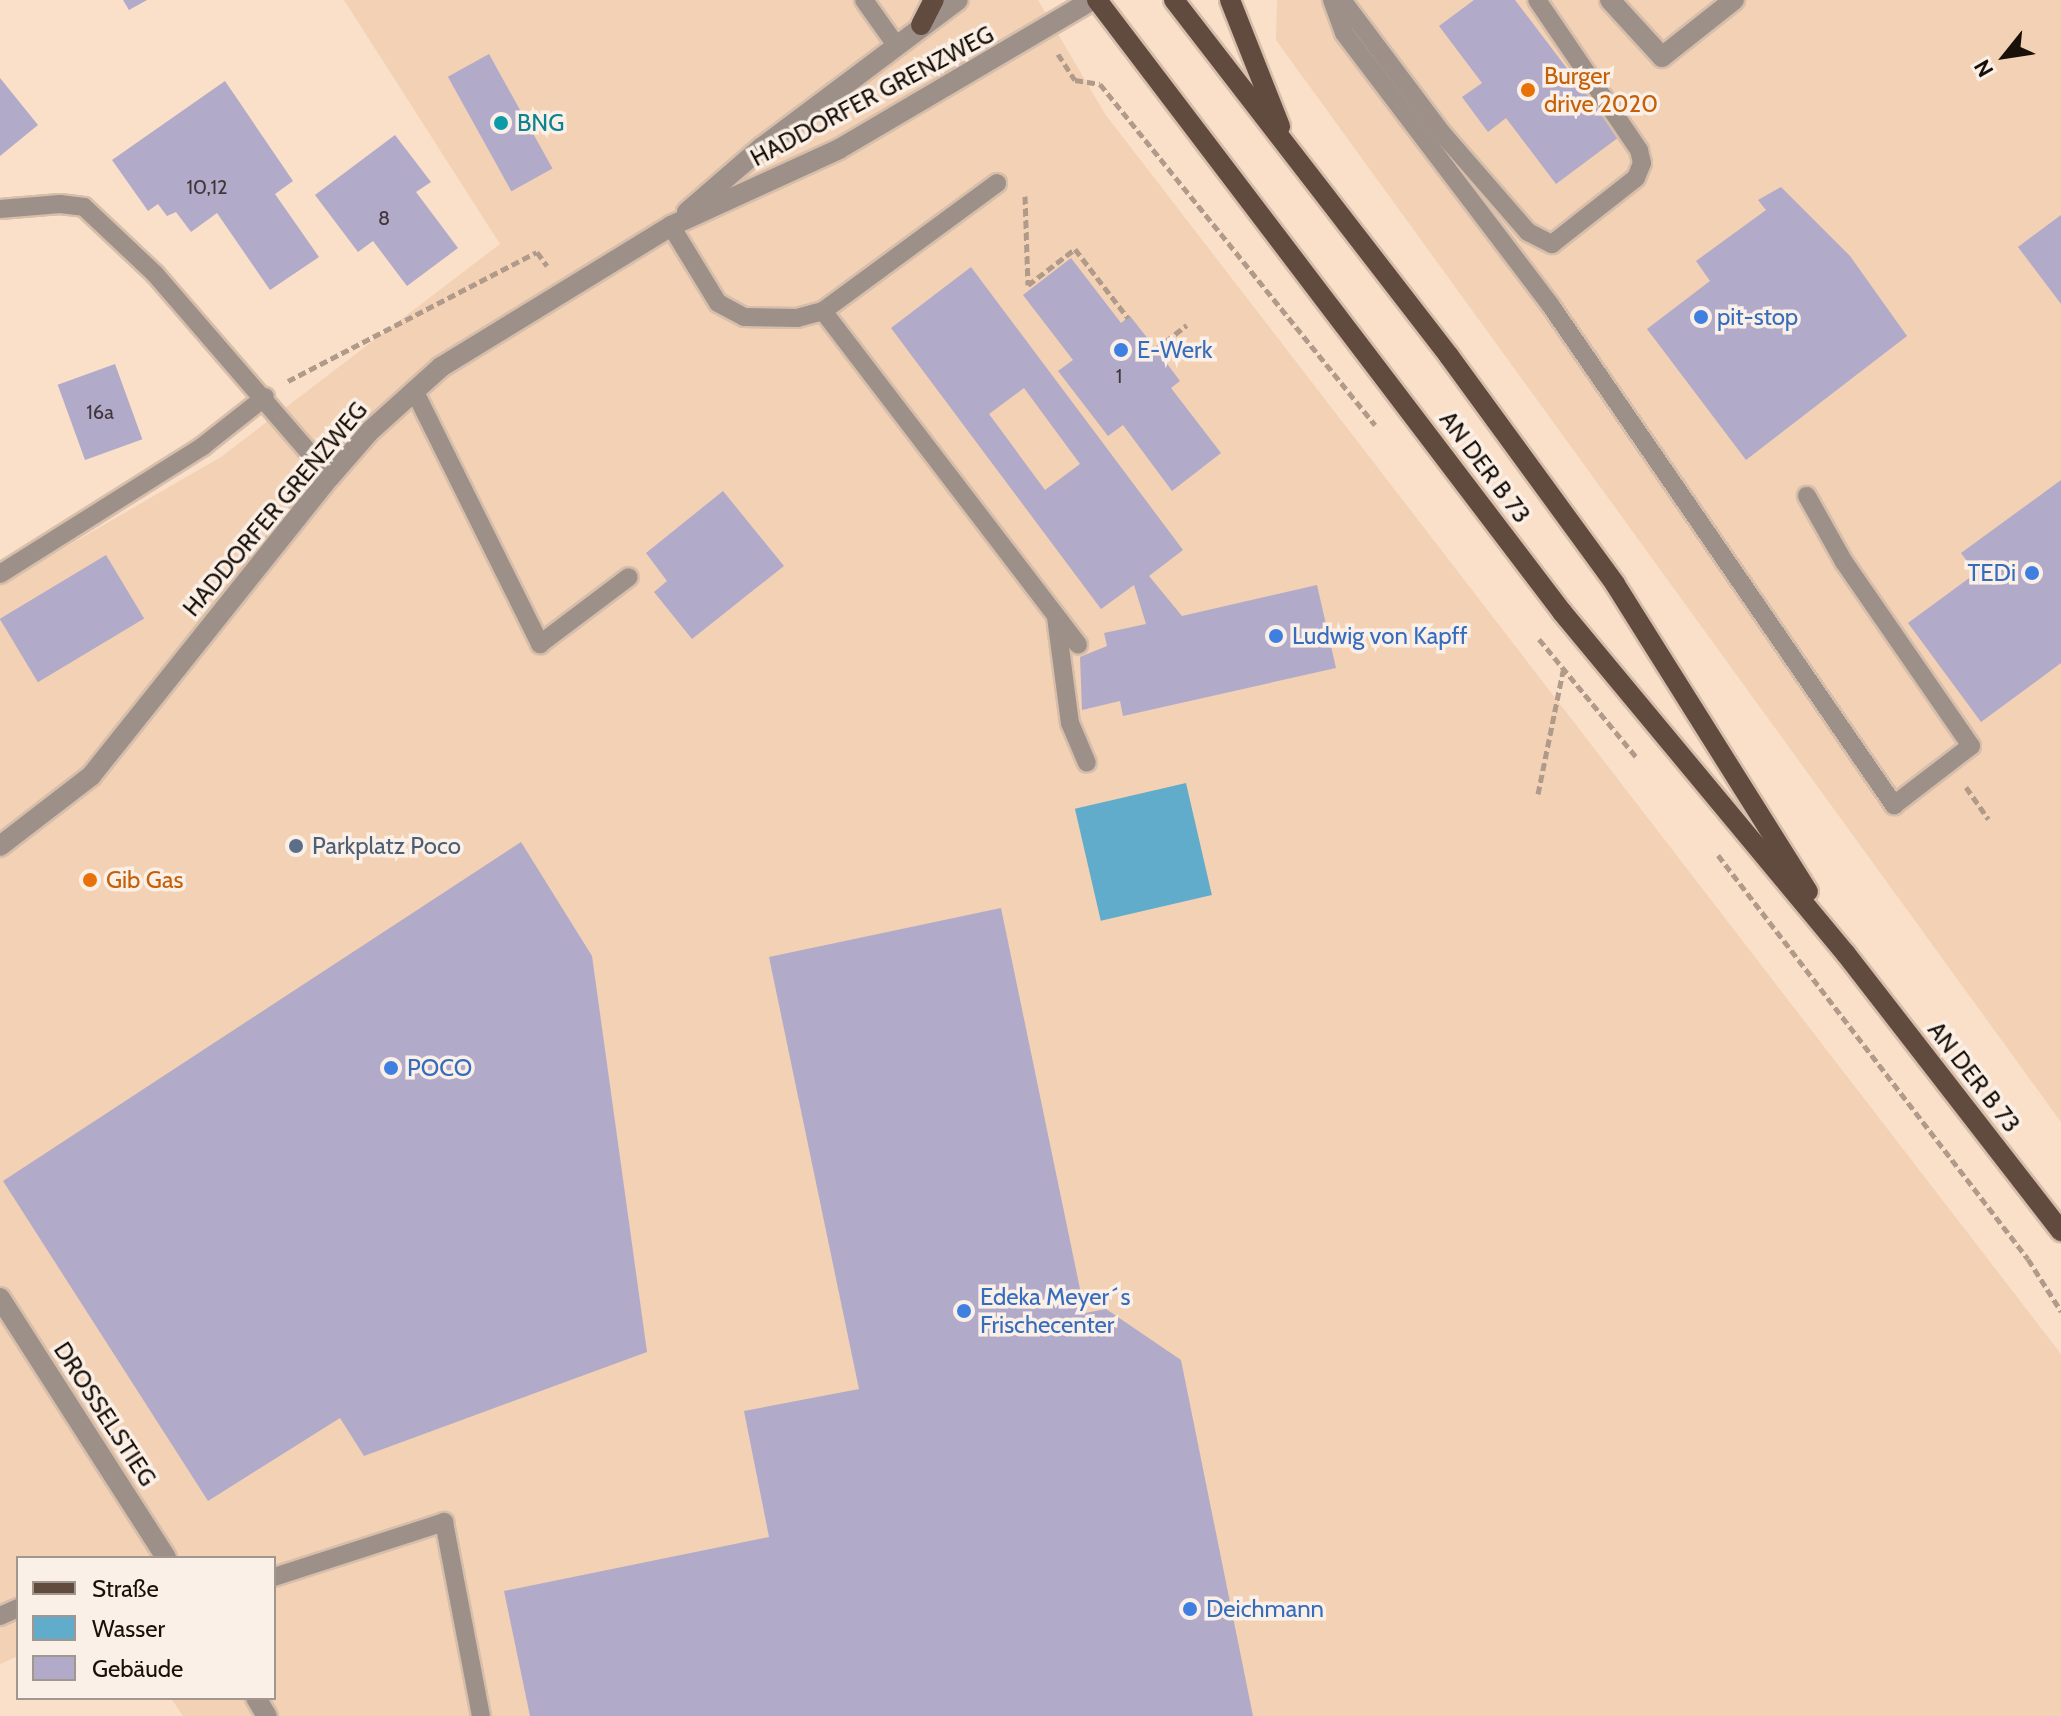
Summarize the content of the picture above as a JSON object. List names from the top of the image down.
{
  "streets": {
    "main road": ["AN DER B 73"],
    "street": ["HADDORFER GRENZWEG", "DROSSELSTIEG"]
  },
  "crossings": [
    ["HADDORFER GRENZWEG", "AN DER B 73"]
  ],
  "places": [
    "Burger drive 2020",
    "BNG",
    "pit-stop",
    "E-Werk",
    "TEDi",
    "Ludwig von Kapff",
    "Parkplatz Poco",
    "Gib Gas",
    "POCO",
    "Edeka Meyer´s Frischecenter",
    "Deichmann"
  ],
  "house_numbers": [
    "10,12",
    "8",
    "1",
    "16a"
  ],
  "legend": ["Straße", "Wasser", "Gebäude"],
  "north": "bottom left"
}
